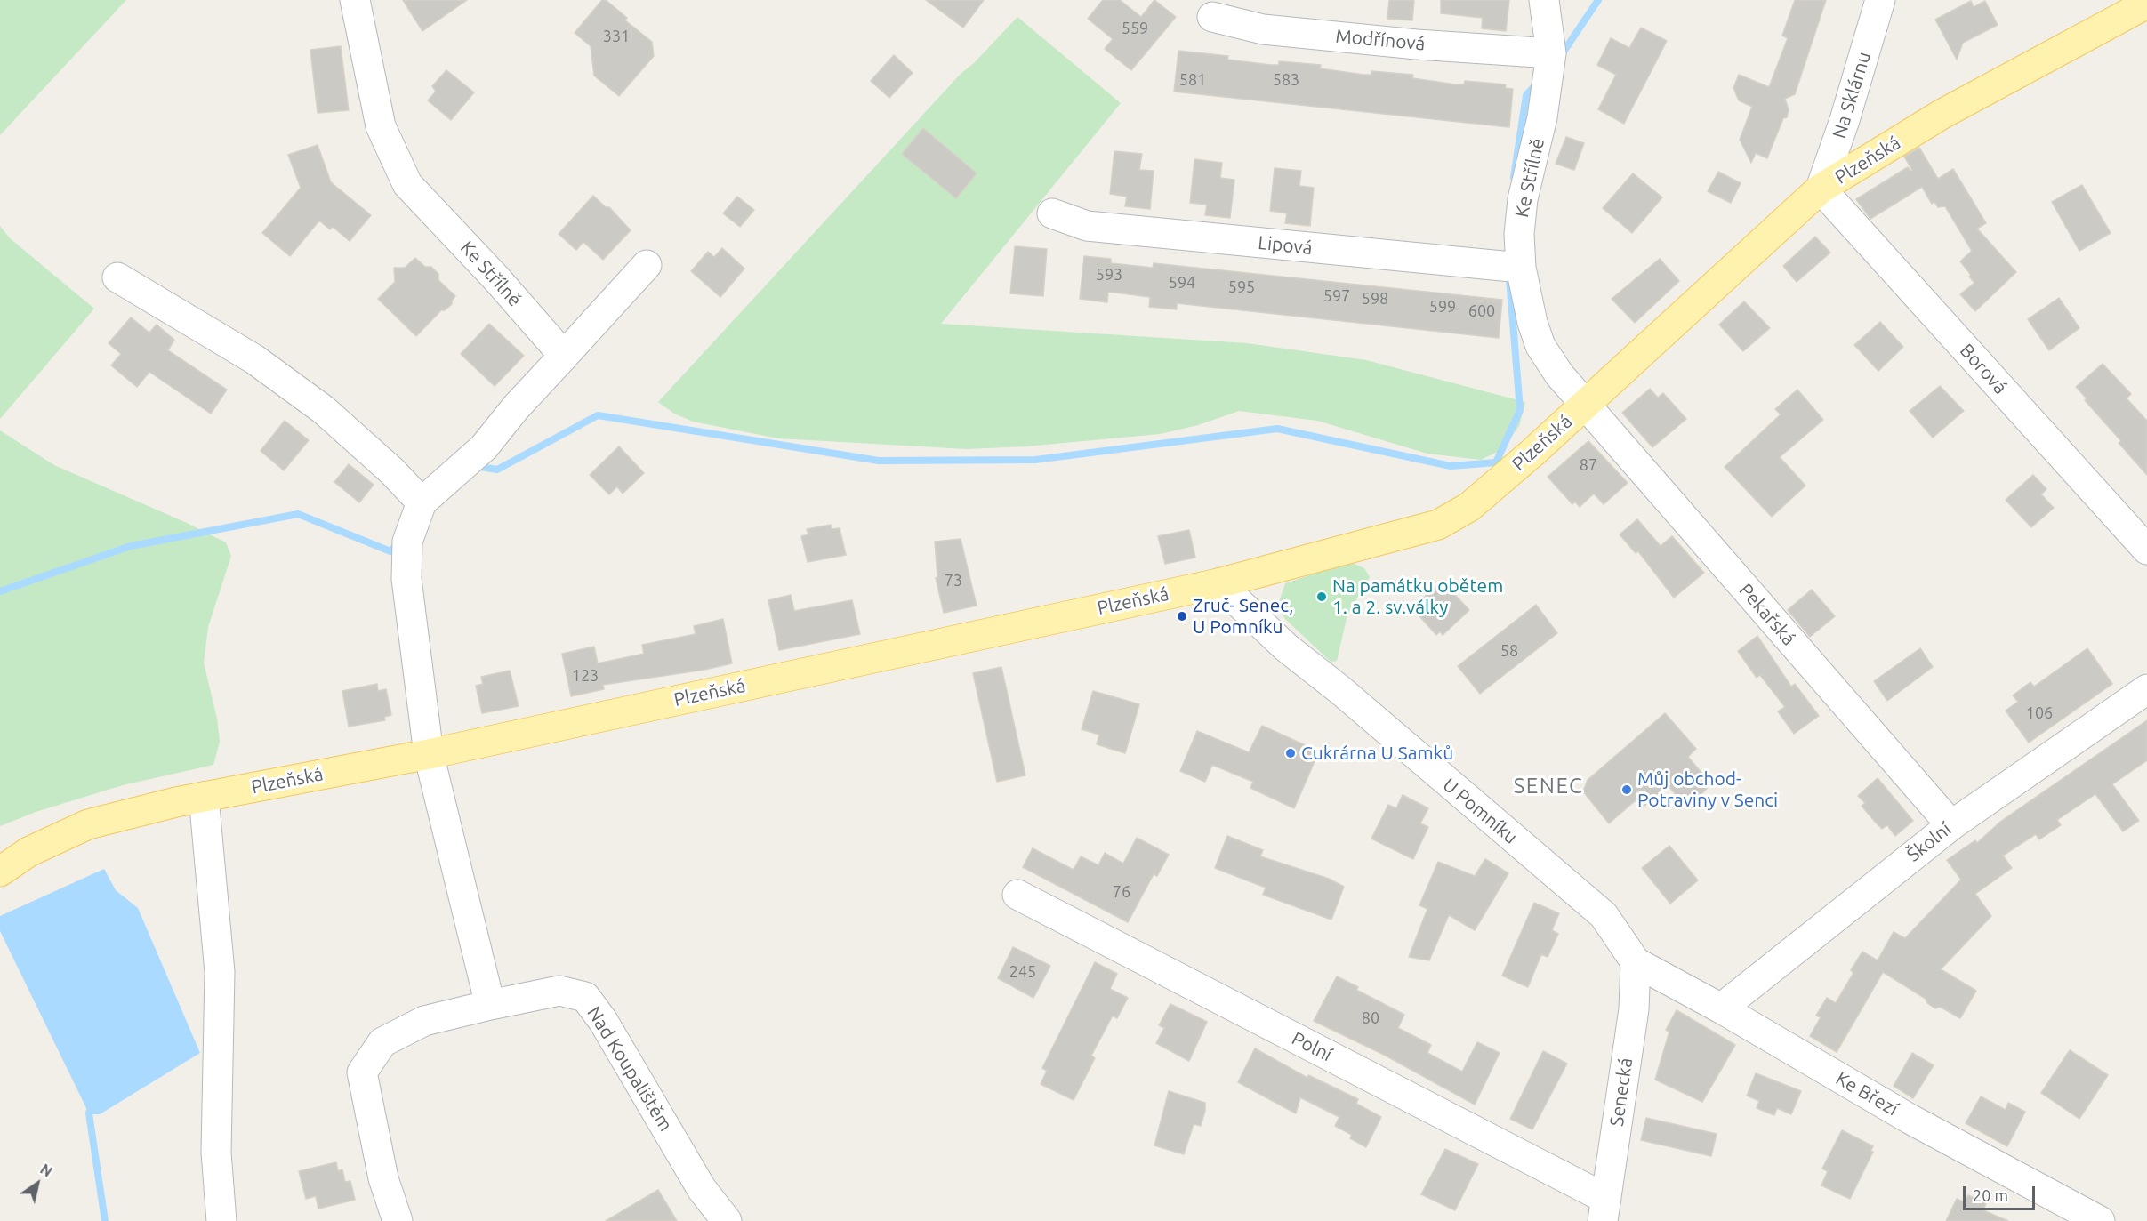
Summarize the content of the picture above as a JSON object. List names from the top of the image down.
{
  "streets": {
    "main road": ["Plzeňská"],
    "street": [
      "Modřínová",
      "Na Sklárnu",
      "Ke Střílně",
      "Lipová",
      "Borová",
      "Pekařská",
      "U Pomníku",
      "Školní",
      "Polní",
      "Nad Koupalištěm",
      "Senecká",
      "Ke Březí"
    ]
  },
  "crossings": [
    ["Modřínová", "Ke Střílně"],
    ["Na Sklárnu", "Plzeňská"],
    ["Na Sklárnu", "Borová"],
    ["Plzeňská", "Ke Střílně"],
    ["Plzeňská", "Borová"],
    ["Plzeňská", "Pekařská"],
    ["Plzeňská", "U Pomníku"],
    ["Ke Střílně", "Lipová"],
    ["Ke Střílně", "Pekařská"],
    ["Pekařská", "Školní"],
    ["U Pomníku", "Senecká"],
    ["U Pomníku", "Ke Březí"],
    ["Školní", "Ke Březí"],
    ["Polní", "Senecká"],
    ["Senecká", "Ke Březí"]
  ],
  "districts": ["SENEC"],
  "places": [
    "Na památku obětem 1. a 2. sv.války",
    "Zruč- Senec, U Pomníku",
    "Cukrárna U Samků",
    "Můj obchod- Potraviny v Senci"
  ],
  "house_numbers": [
    "559",
    "331",
    "581",
    "583",
    "593",
    "594",
    "595",
    "597",
    "598",
    "599",
    "600",
    "87",
    "73",
    "58",
    "123",
    "106",
    "76",
    "245",
    "80"
  ],
  "scale_bar": "20 m",
  "north": "top right"
}
